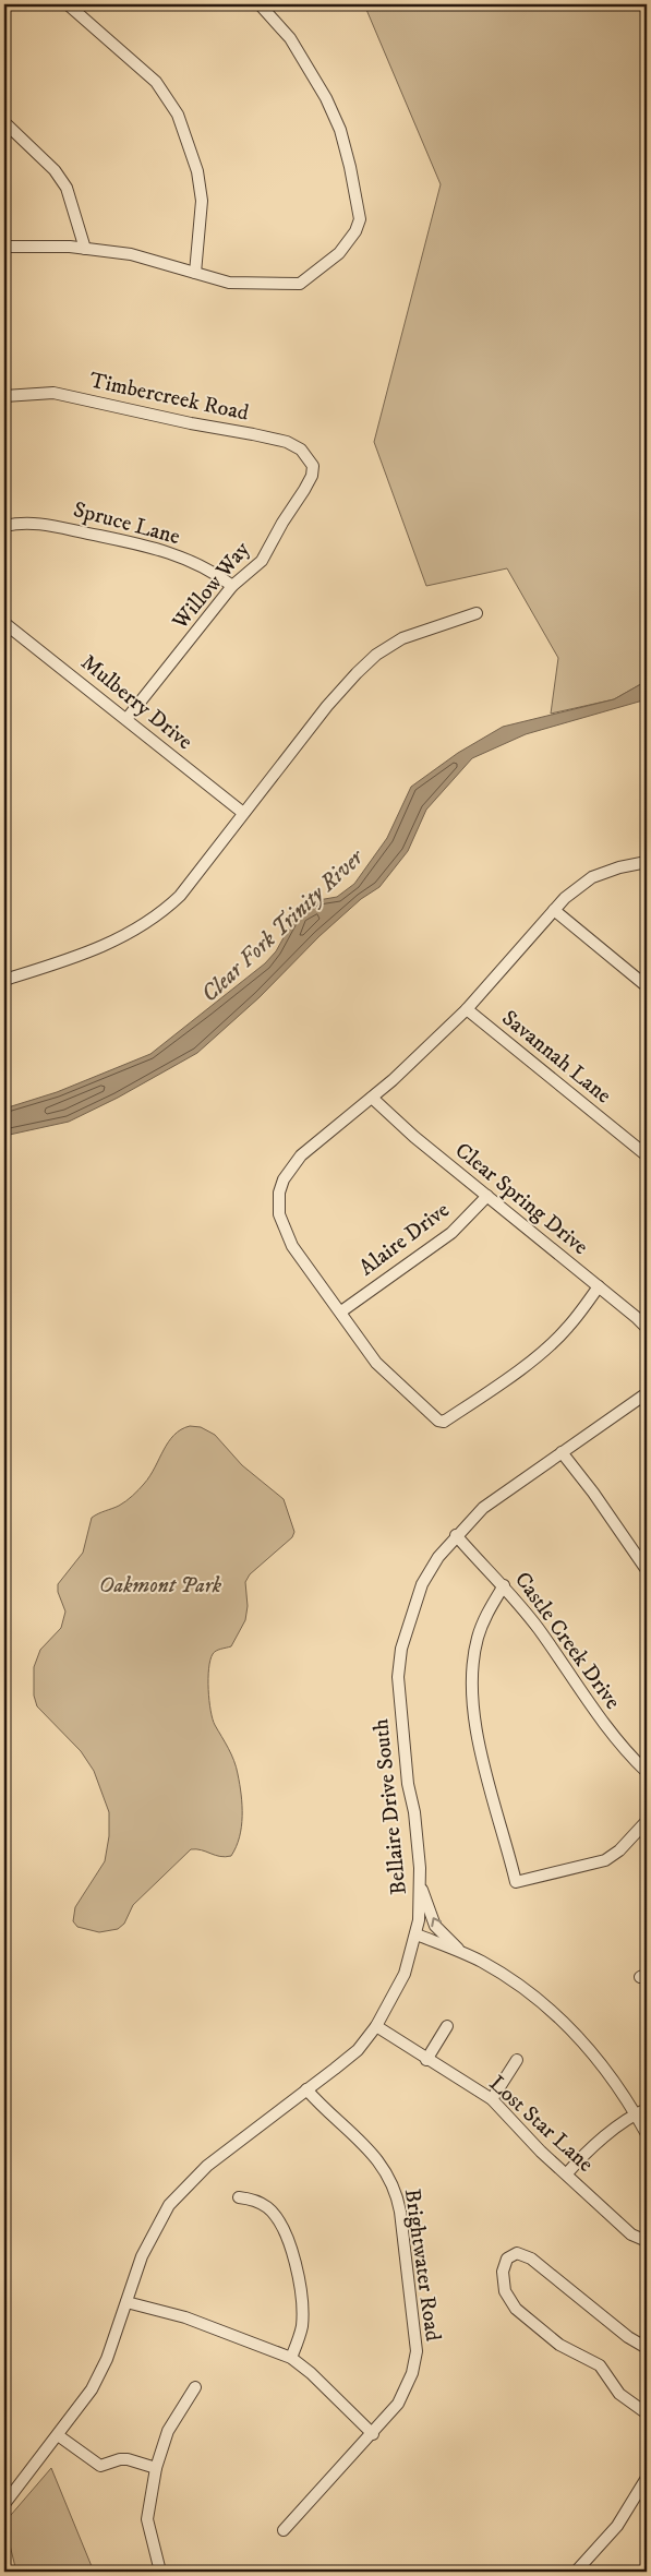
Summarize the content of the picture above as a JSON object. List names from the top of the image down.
{
  "streets": {
    "street": [
      "Timbercreek Road",
      "Spruce Lane",
      "Willow Way",
      "Mulberry Drive",
      "Savannah Lane",
      "Clear Spring Drive",
      "Alaire Drive",
      "Castle Creek Drive",
      "Bellaire Drive South",
      "Lost Star Lane",
      "Brightwater Road"
    ]
  },
  "crossings": [
    ["Timbercreek Road", "Willow Way"],
    ["Spruce Lane", "Willow Way"],
    ["Willow Way", "Mulberry Drive"],
    ["Clear Spring Drive", "Alaire Drive"],
    ["Castle Creek Drive", "Bellaire Drive South"],
    ["Bellaire Drive South", "Lost Star Lane"],
    ["Bellaire Drive South", "Brightwater Road"]
  ],
  "water": ["Clear Fork Trinity River"],
  "parks": ["Oakmont Park"]
}
